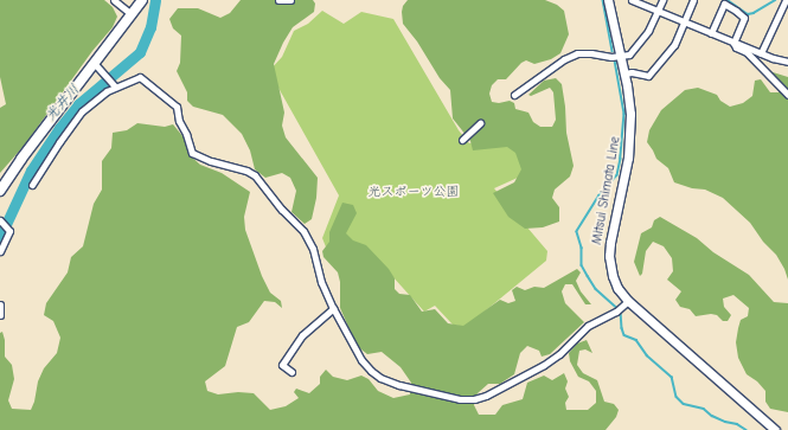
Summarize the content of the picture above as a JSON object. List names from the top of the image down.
{
  "streets": {
    "main road": ["Mitsui Shimata Line"]
  },
  "water": ["光井川"],
  "parks": ["光スポーツ公園"]
}
